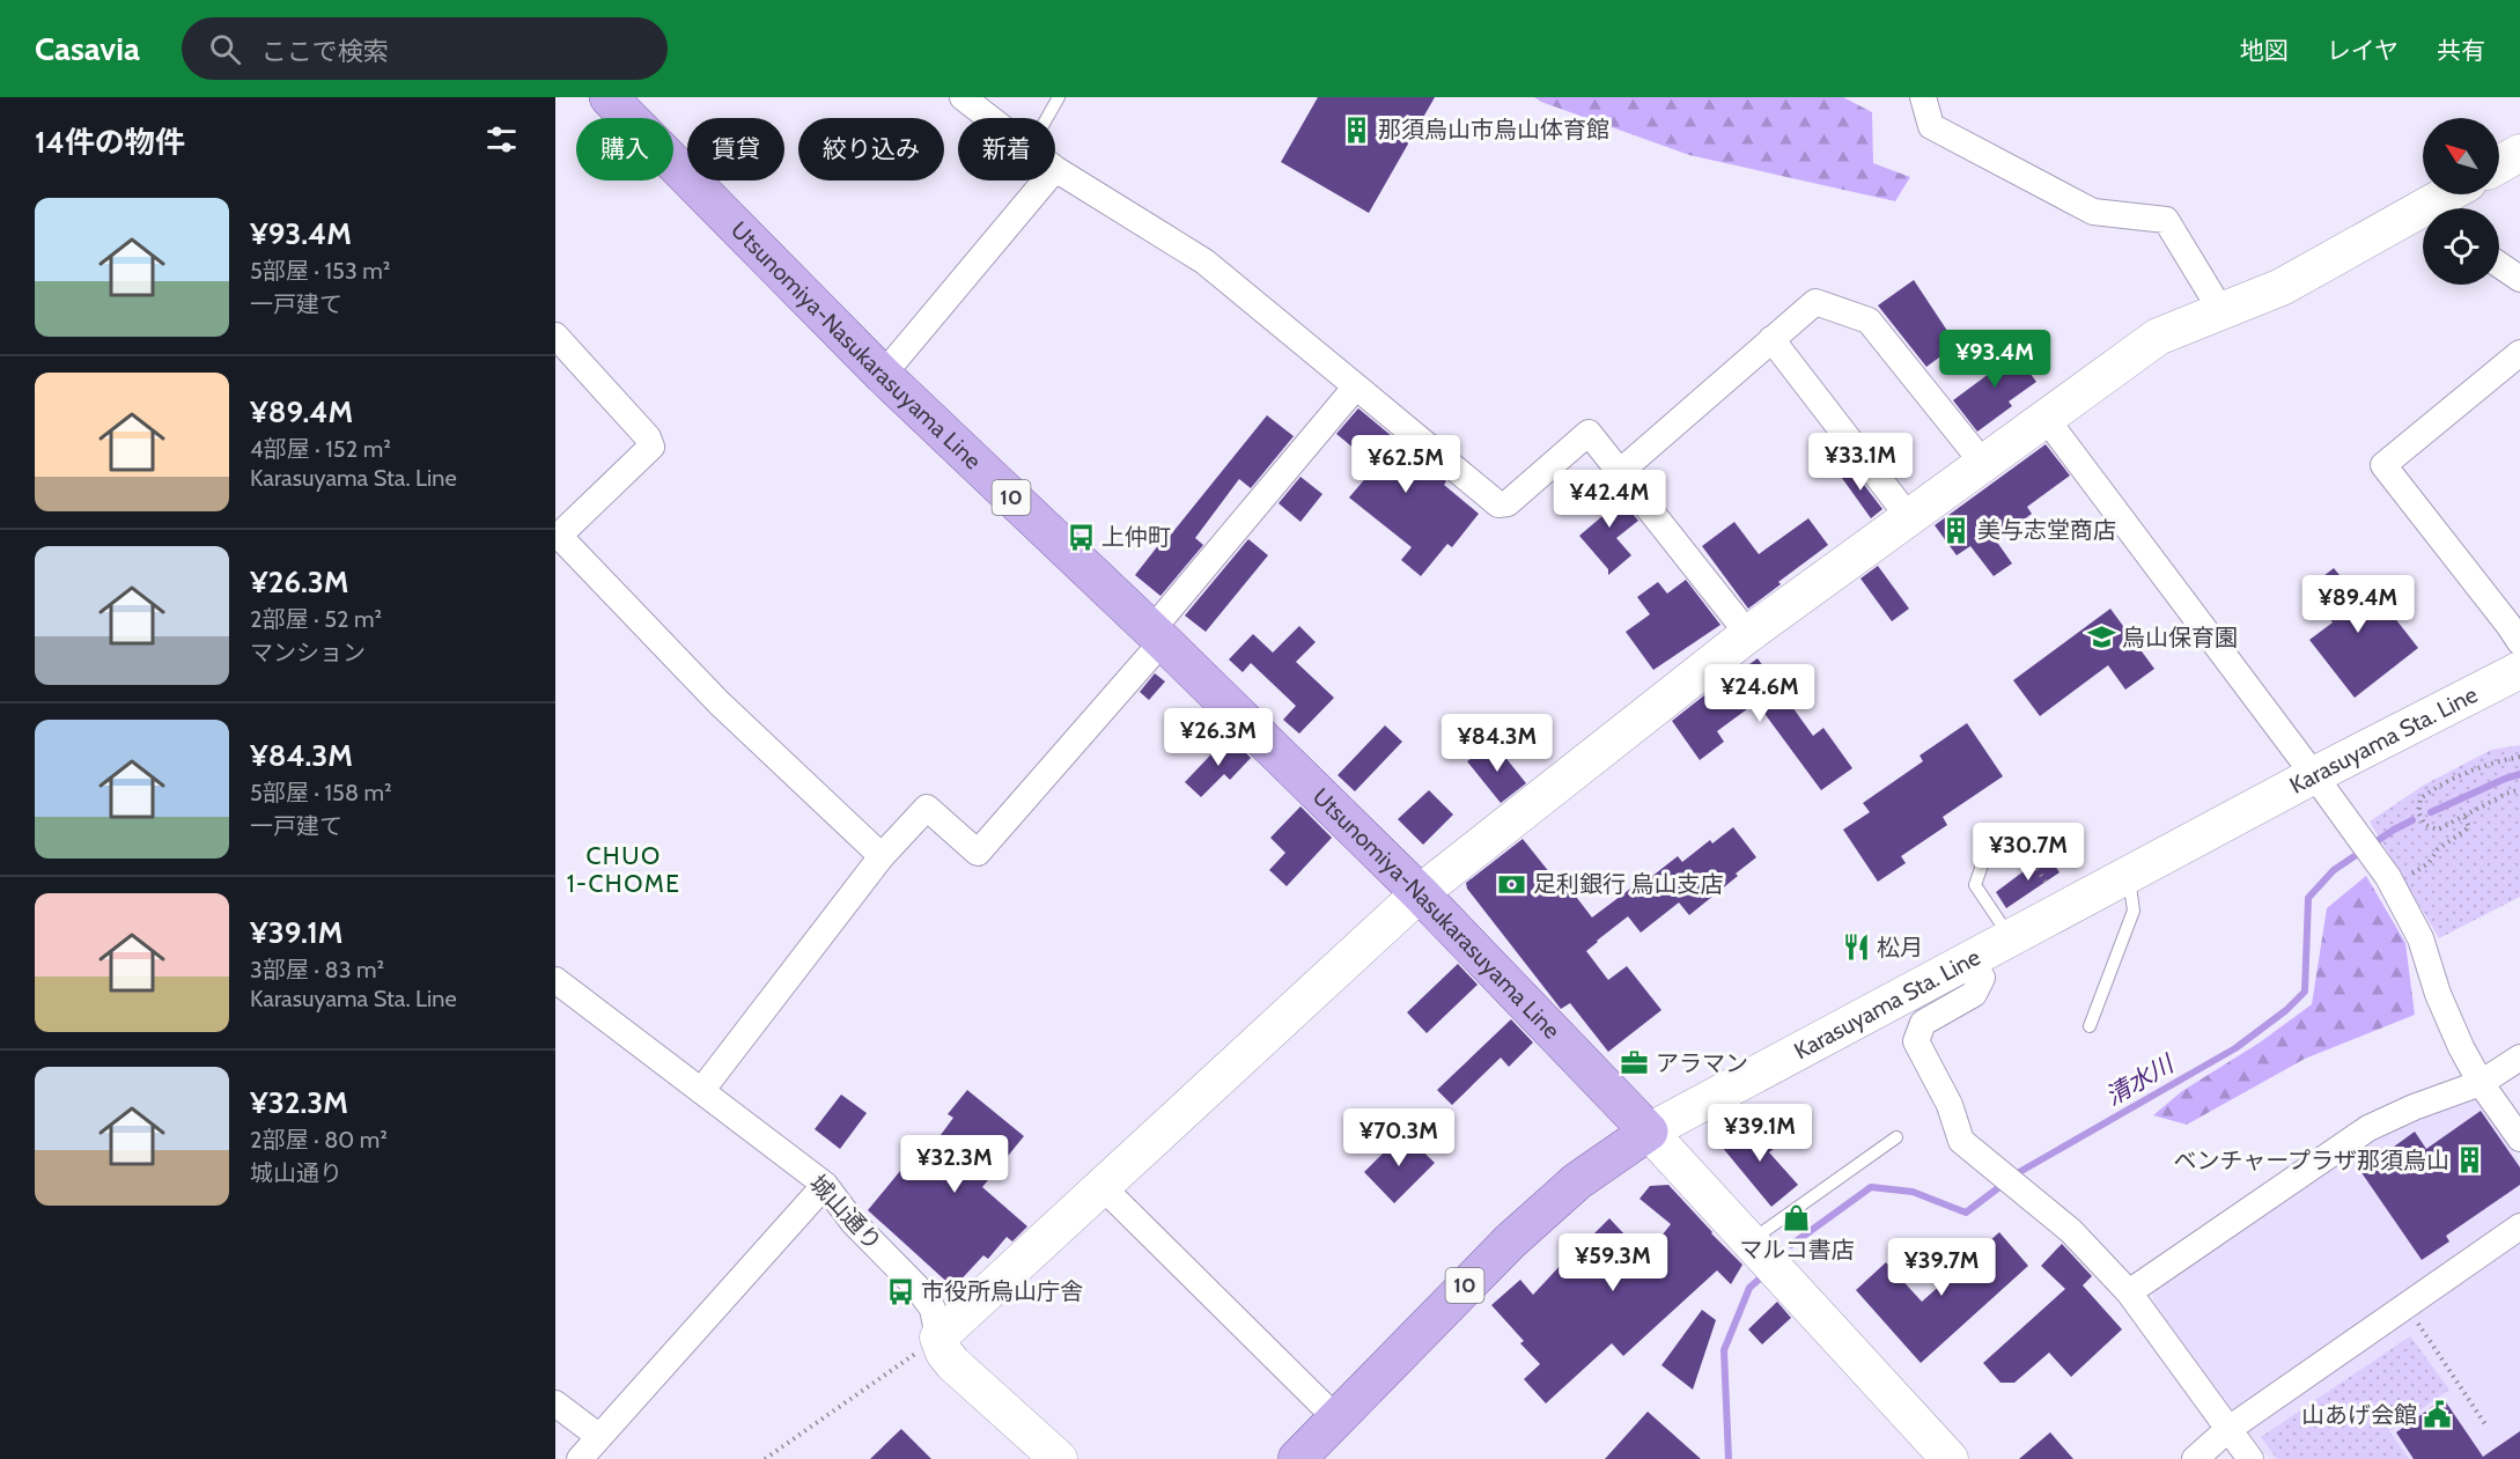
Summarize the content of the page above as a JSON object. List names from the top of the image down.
{
  "streets": {
    "main road": ["Utsunomiya-Nasukarasuyama Line", "10"],
    "street": ["Karasuyama Sta. Line", "城山通り"]
  },
  "crossings": [
    ["Utsunomiya-Nasukarasuyama Line", "10"],
    ["Utsunomiya-Nasukarasuyama Line", "Karasuyama Sta. Line"],
    ["10", "Karasuyama Sta. Line"]
  ],
  "districts": ["CHUO 1-CHOME"],
  "water": ["清水川"],
  "places": {
    "building": ["那須烏山市烏山体育館", "美与志堂商店", "ベンチャープラザ那須烏山"],
    "bus stop": ["上仲町", "市役所烏山庁舎"],
    "school or university": ["烏山保育園"],
    "bank": ["足利銀行 烏山支店"],
    "restaurant": ["松月"],
    "office": ["アラマン"],
    "shop": ["マルコ書店"],
    "public building": ["山あげ会館"]
  },
  "north": "top left",
  "page": {
    "header": "Casavia",
    "search": "ここで検索",
    "nav": ["地図", "レイヤ", "共有"],
    "heading": "14件の物件",
    "chip": [
      "購入",
      "賃貸",
      "絞り込み",
      "新着"
    ],
    "list": [
      {
        "name": "¥93.4M",
        "note": "5部屋 · 153 m² · 一戸建て"
      },
      {
        "name": "¥89.4M",
        "note": "4部屋 · 152 m² · Karasuyama Sta. Line"
      },
      {
        "name": "¥26.3M",
        "note": "2部屋 · 52 m² · マンション"
      },
      {
        "name": "¥84.3M",
        "note": "5部屋 · 158 m² · 一戸建て"
      },
      {
        "name": "¥39.1M",
        "note": "3部屋 · 83 m² · Karasuyama Sta. Line"
      },
      {
        "name": "¥32.3M",
        "note": "2部屋 · 80 m² · 城山通り"
      }
    ],
    "price": [
      "¥93.4M",
      "¥33.1M",
      "¥62.5M",
      "¥42.4M",
      "¥89.4M",
      "¥24.6M",
      "¥26.3M",
      "¥84.3M",
      "¥30.7M",
      "¥39.1M",
      "¥70.3M",
      "¥32.3M",
      "¥59.3M",
      "¥39.7M"
    ]
  }
}
